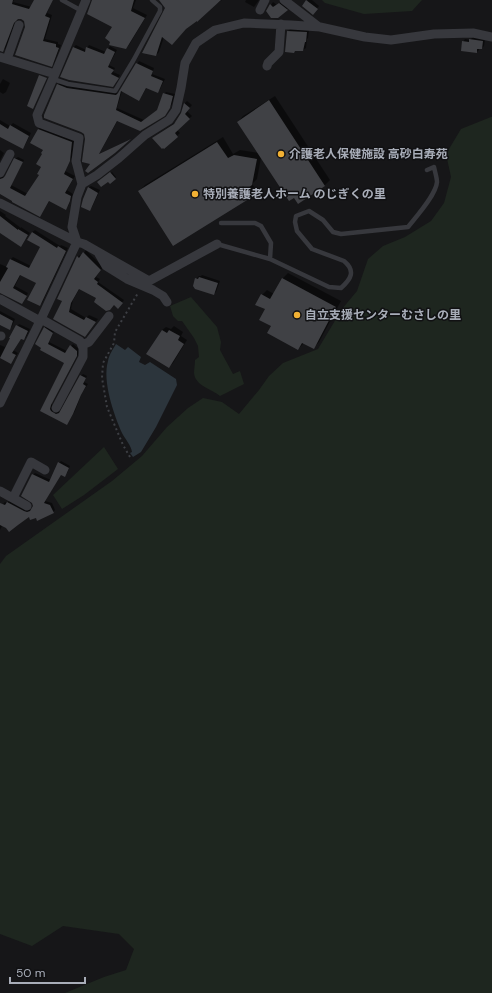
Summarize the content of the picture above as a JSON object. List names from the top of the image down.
{
  "places": ["介護老人保健施設 高砂白寿苑", "特別養護老人ホーム のじぎくの里", "自立支援センターむさしの里"],
  "scale_bar": "50 m"
}
